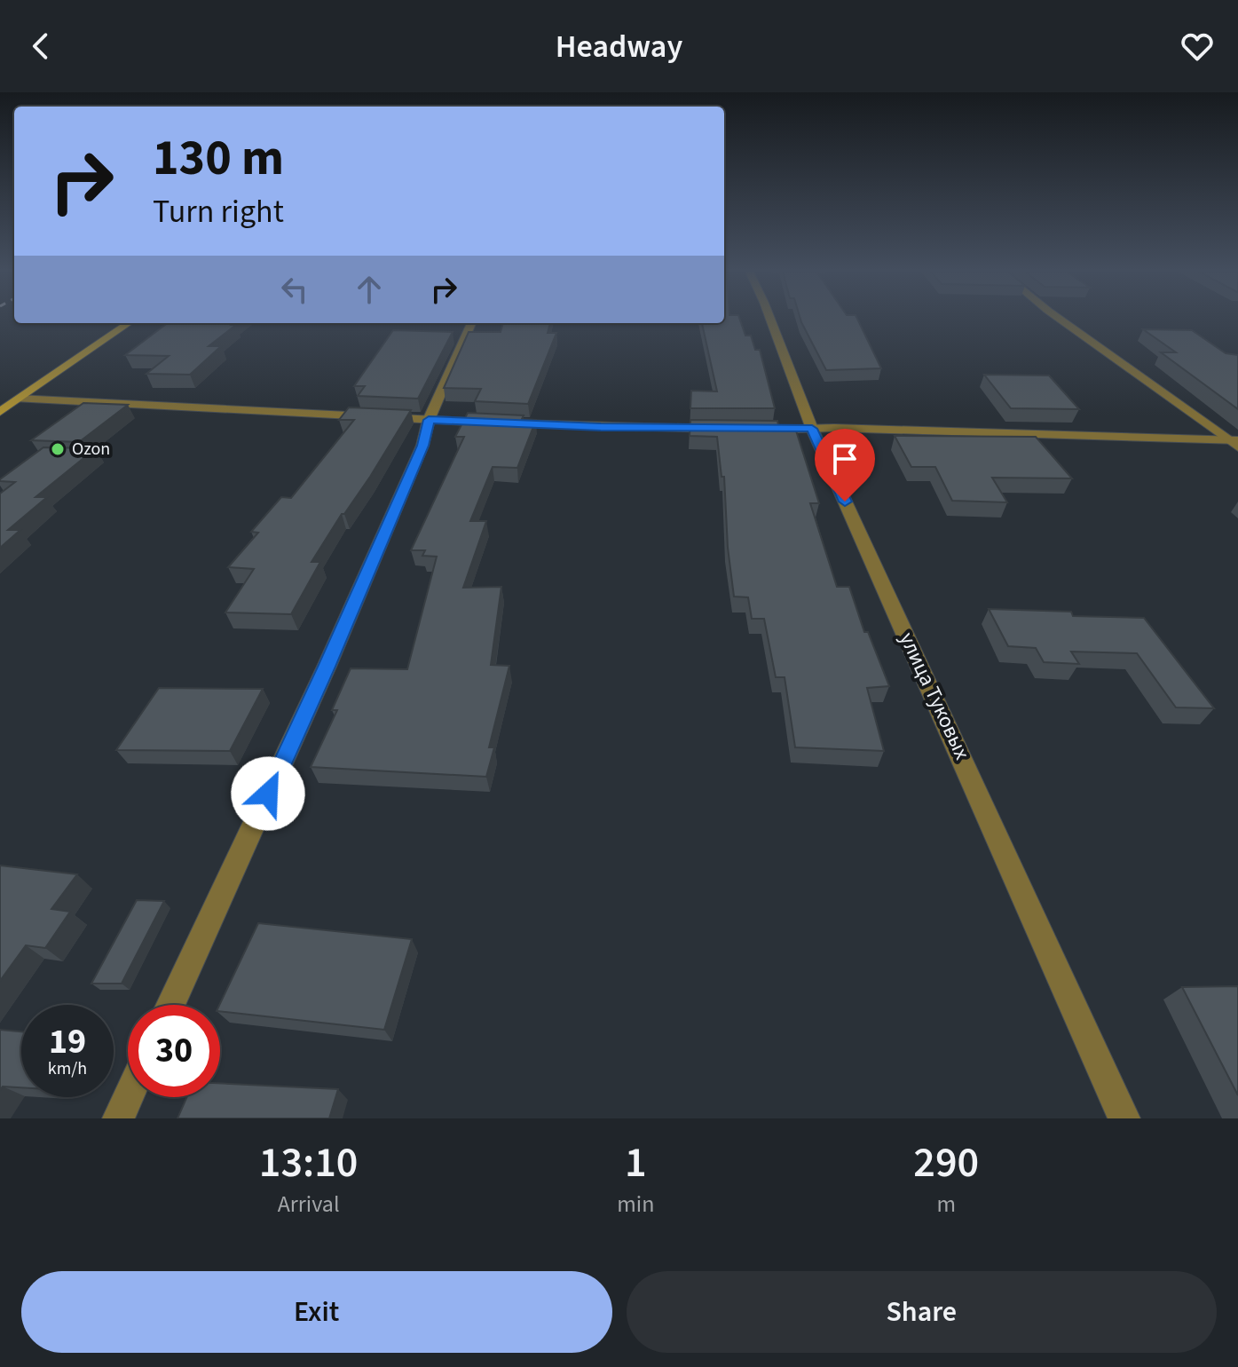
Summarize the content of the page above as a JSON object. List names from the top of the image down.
{
  "streets": {
    "street": ["улица Туковых"]
  },
  "places": ["Ozon"],
  "page": {
    "header": "Headway",
    "turn": ["130 m", "Turn right"],
    "speed": "19 km/h",
    "limit": "30",
    "eta": [
      "13:10",
      "Arrival",
      "1",
      "min",
      "290",
      "m"
    ],
    "buttons": ["Exit", "Share"]
  }
}
